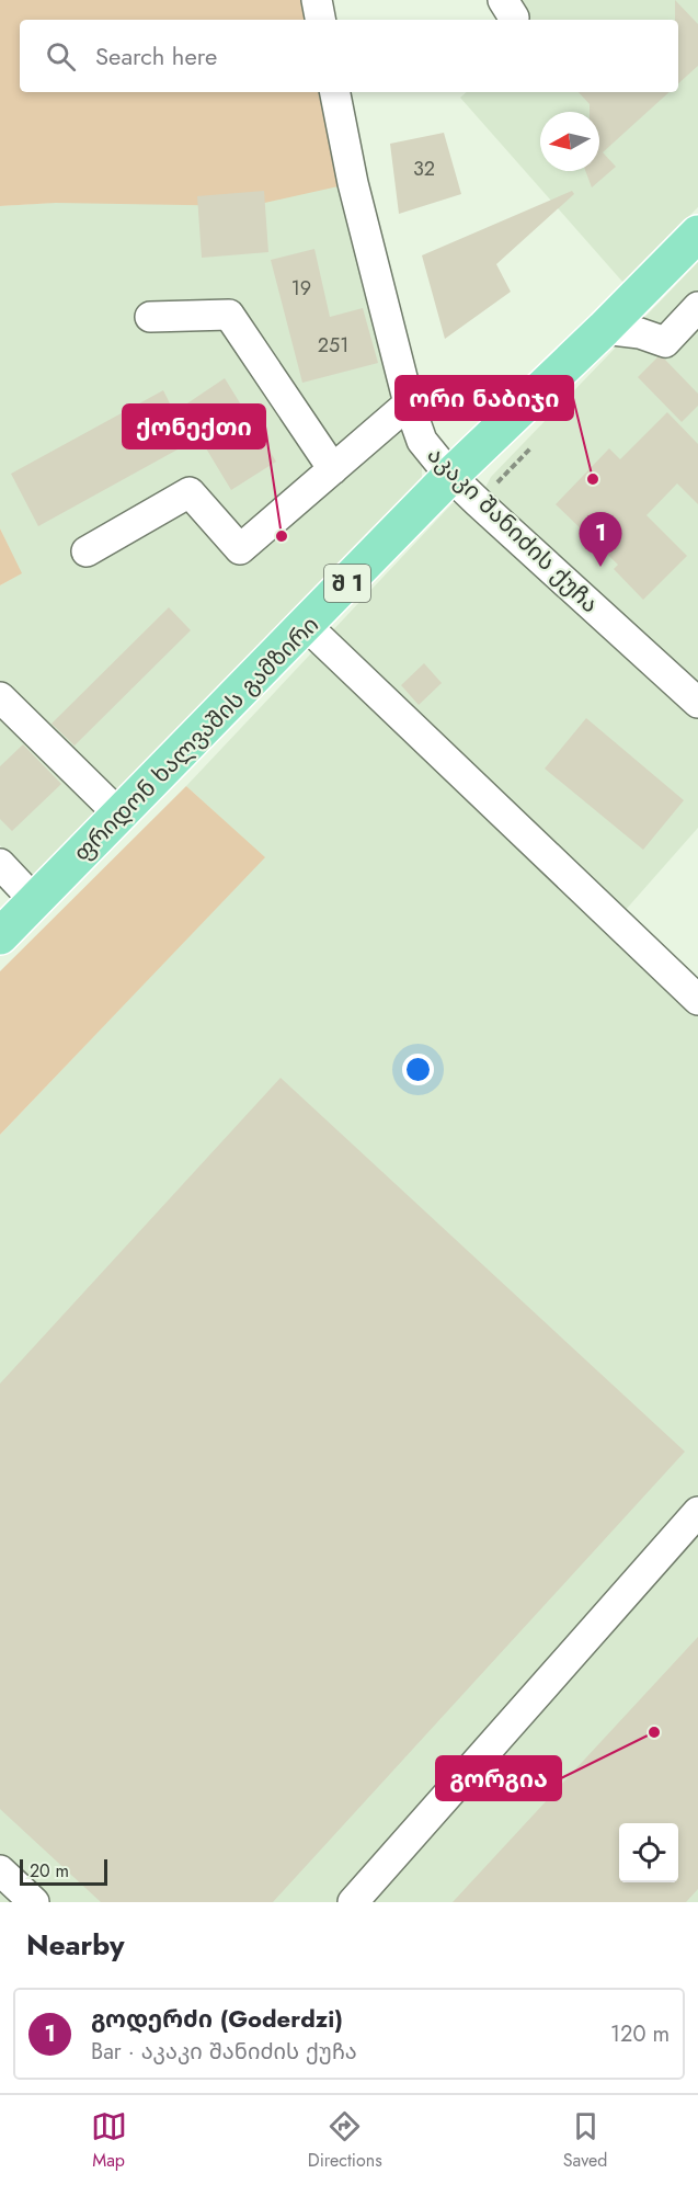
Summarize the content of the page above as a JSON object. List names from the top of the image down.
{
  "streets": {
    "main road": ["შ 1", "ფრიდონ ხალვაშის გამზირი"],
    "street": ["აკაკი შანიძის ქუჩა"]
  },
  "crossings": [
    ["აკაკი შანიძის ქუჩა", "ფრიდონ ხალვაშის გამზირი"]
  ],
  "places": ["ორი ნაბიჯი", "ქონექთი", "გორგია"],
  "house_numbers": ["32", "19", "251"],
  "scale_bar": "20 m",
  "north": "left",
  "page": {
    "search": "Search here",
    "pins": "1",
    "scale": "20 m",
    "heading": "Nearby",
    "list": [
      {
        "mark": "1",
        "name": "გოდერძი (Goderdzi)",
        "note": "Bar · აკაკი შანიძის ქუჩა",
        "value": "120 m"
      }
    ],
    "nav": ["Map", "Directions", "Saved"]
  }
}
